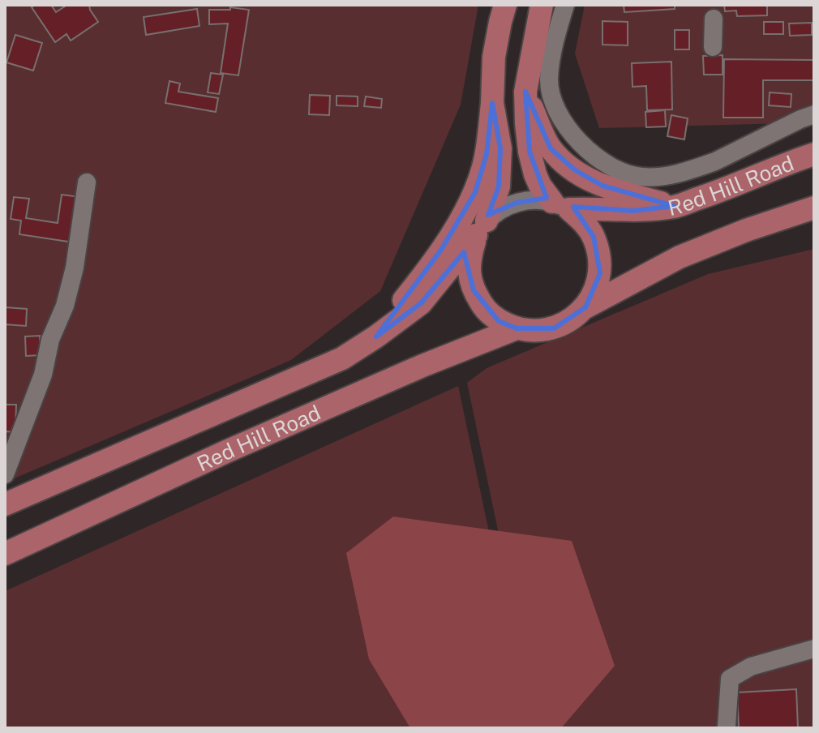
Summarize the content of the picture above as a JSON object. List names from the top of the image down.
{
  "streets": {
    "main road": ["Red Hill Road"]
  }
}
